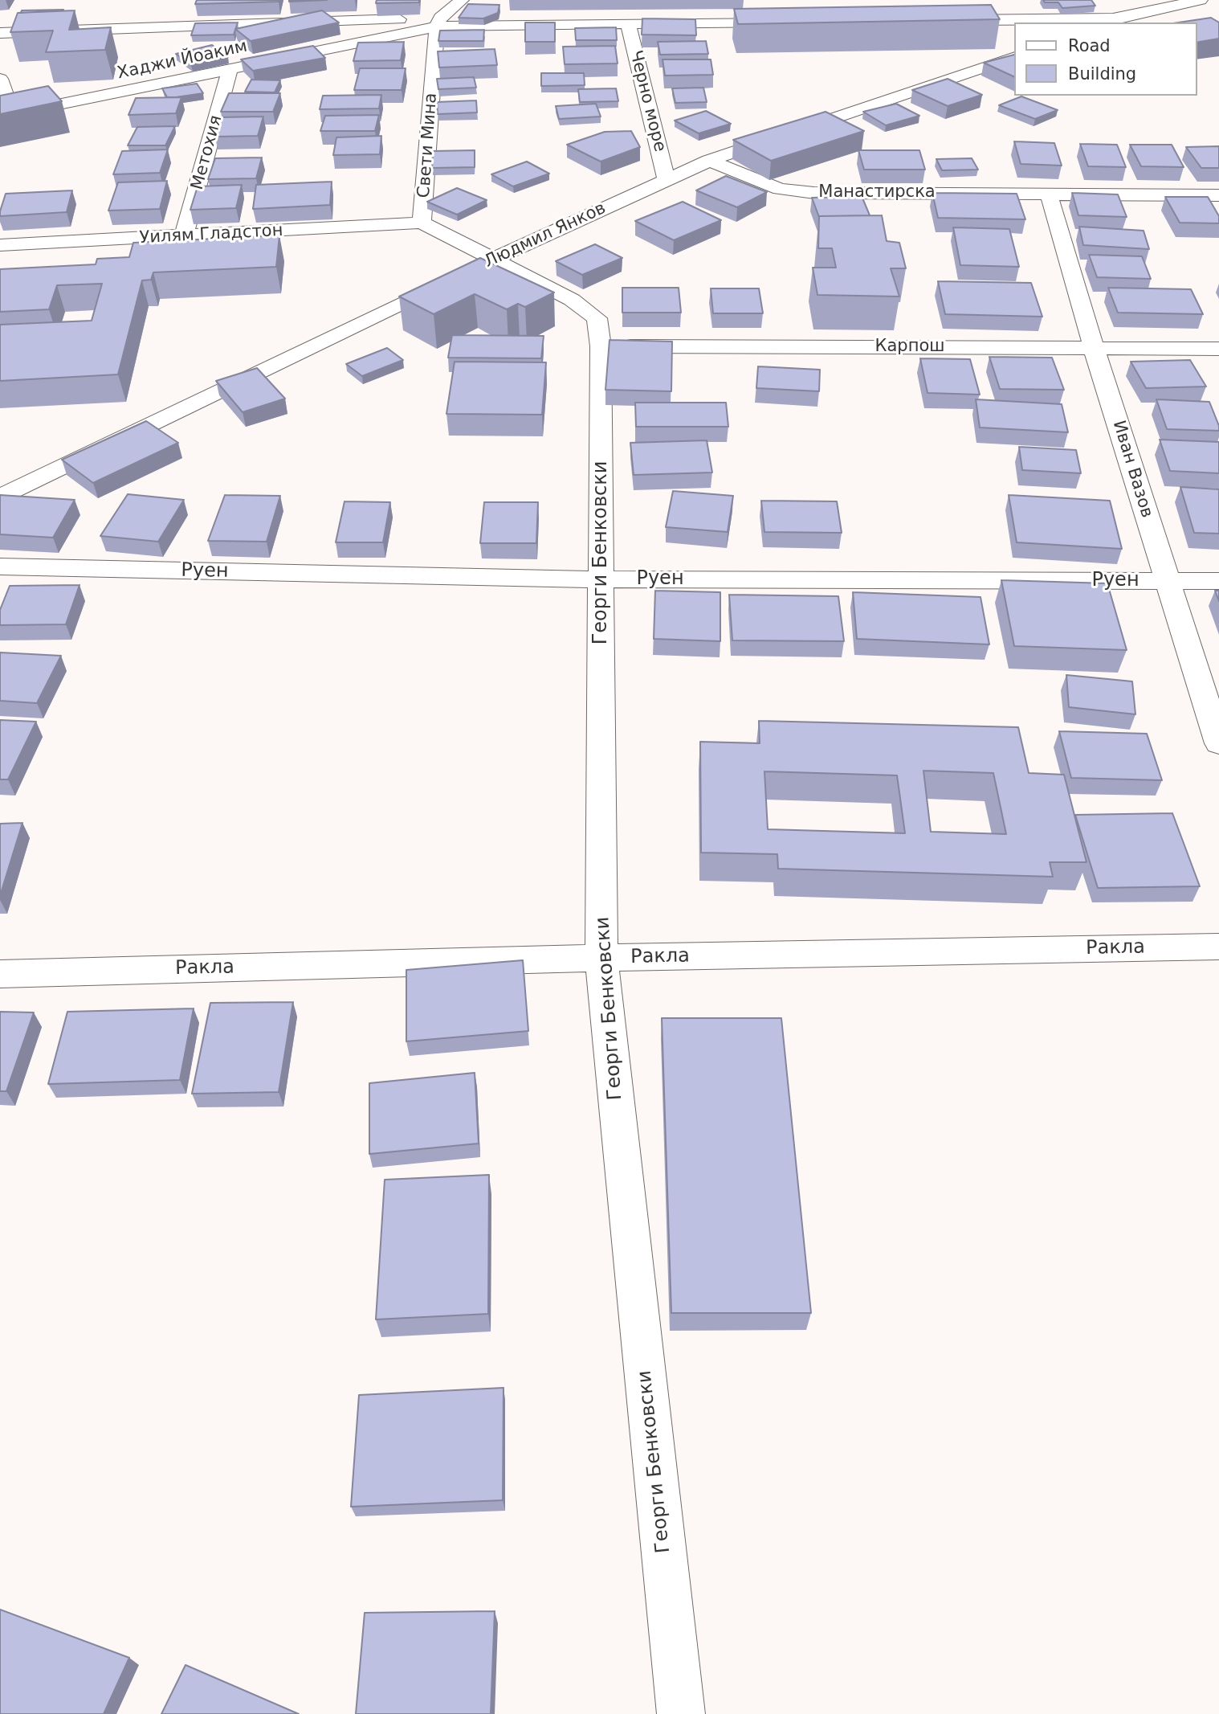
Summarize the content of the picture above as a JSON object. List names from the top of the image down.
{
  "streets": {
    "street": [
      "Хаджи Йоаким",
      "Черно море",
      "Свети Мина",
      "Метохия",
      "Манастирска",
      "Уилям Гладстон",
      "Людмил Янков",
      "Карпош",
      "Иван Вазов",
      "Георги Бенковски",
      "Руен",
      "Ракла"
    ]
  },
  "crossings": [
    ["Хаджи Йоаким", "Черно море"],
    ["Хаджи Йоаким", "Свети Мина"],
    ["Хаджи Йоаким", "Метохия"],
    ["Черно море", "Людмил Янков"],
    ["Свети Мина", "Уилям Гладстон"],
    ["Свети Мина", "Людмил Янков"],
    ["Свети Мина", "Георги Бенковски"],
    ["Метохия", "Уилям Гладстон"],
    ["Манастирска", "Людмил Янков"],
    ["Манастирска", "Иван Вазов"],
    ["Людмил Янков", "Георги Бенковски"],
    ["Карпош", "Иван Вазов"],
    ["Карпош", "Георги Бенковски"],
    ["Иван Вазов", "Руен"],
    ["Георги Бенковски", "Руен"],
    ["Георги Бенковски", "Ракла"]
  ],
  "legend": ["Road", "Building"]
}
